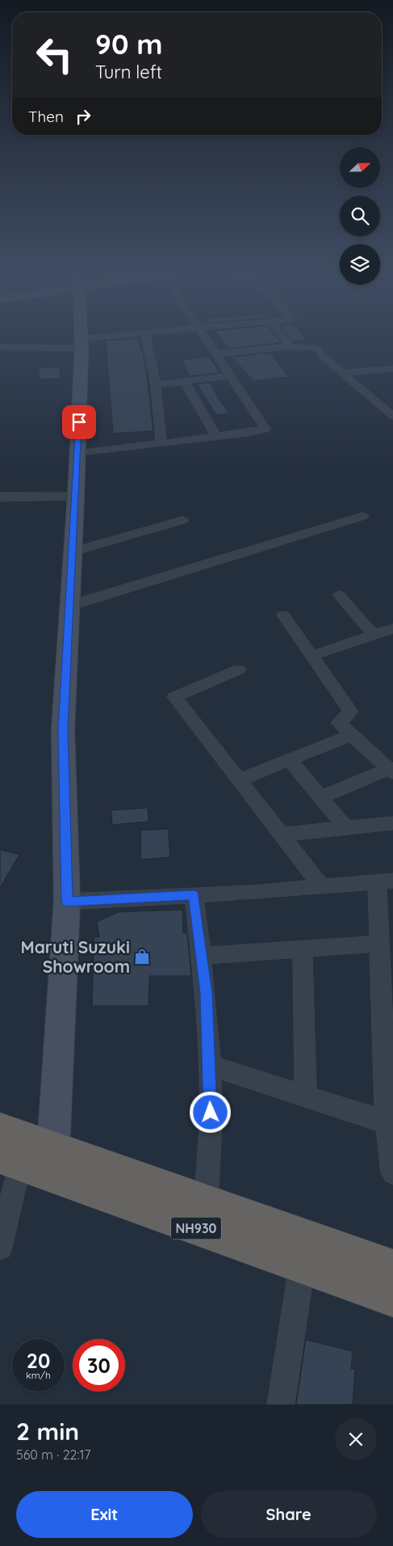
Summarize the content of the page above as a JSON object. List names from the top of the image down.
{
  "streets": {
    "highway": ["NH930"]
  },
  "places": {
    "shop": ["Maruti Suzuki Showroom"]
  },
  "north": "right",
  "page": {
    "turn": ["90 m", "Turn left"],
    "then": "Then",
    "speed": "20 km/h",
    "limit": "30",
    "heading": ["2 min", "560 m · 22:17"],
    "buttons": ["Exit", "Share"]
  }
}
